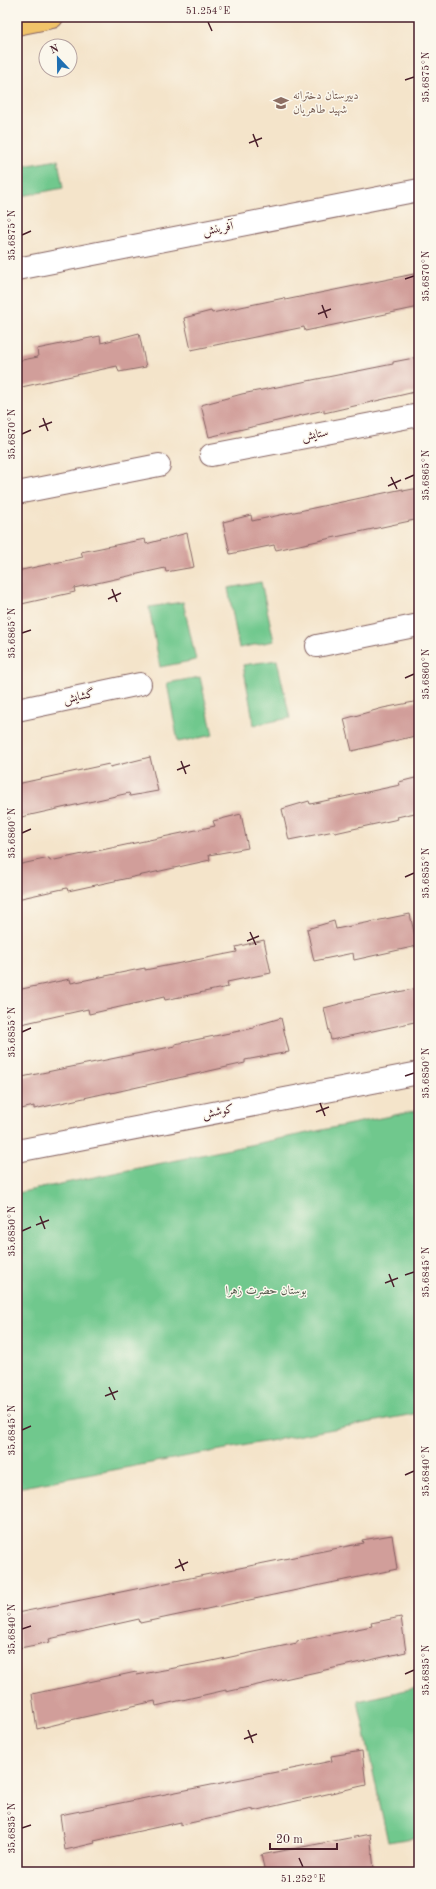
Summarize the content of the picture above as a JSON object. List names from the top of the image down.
{
  "streets": {
    "street": [
      "آفرینش",
      "ستایش",
      "گشایش",
      "کوشش"
    ]
  },
  "parks": ["بوستان حضرت زهرا"],
  "places": {
    "school or university": ["دبیرستان دخترانه شهید طاهریان"]
  },
  "scale_bar": "20 m",
  "north": "top",
  "coordinates": [
    "51.254°E",
    "35.6875°N",
    "35.6870°N",
    "35.6865°N",
    "35.6860°N",
    "35.6855°N",
    "35.6850°N",
    "35.6845°N",
    "35.6840°N",
    "35.6835°N",
    "51.252°E"
  ]
}
